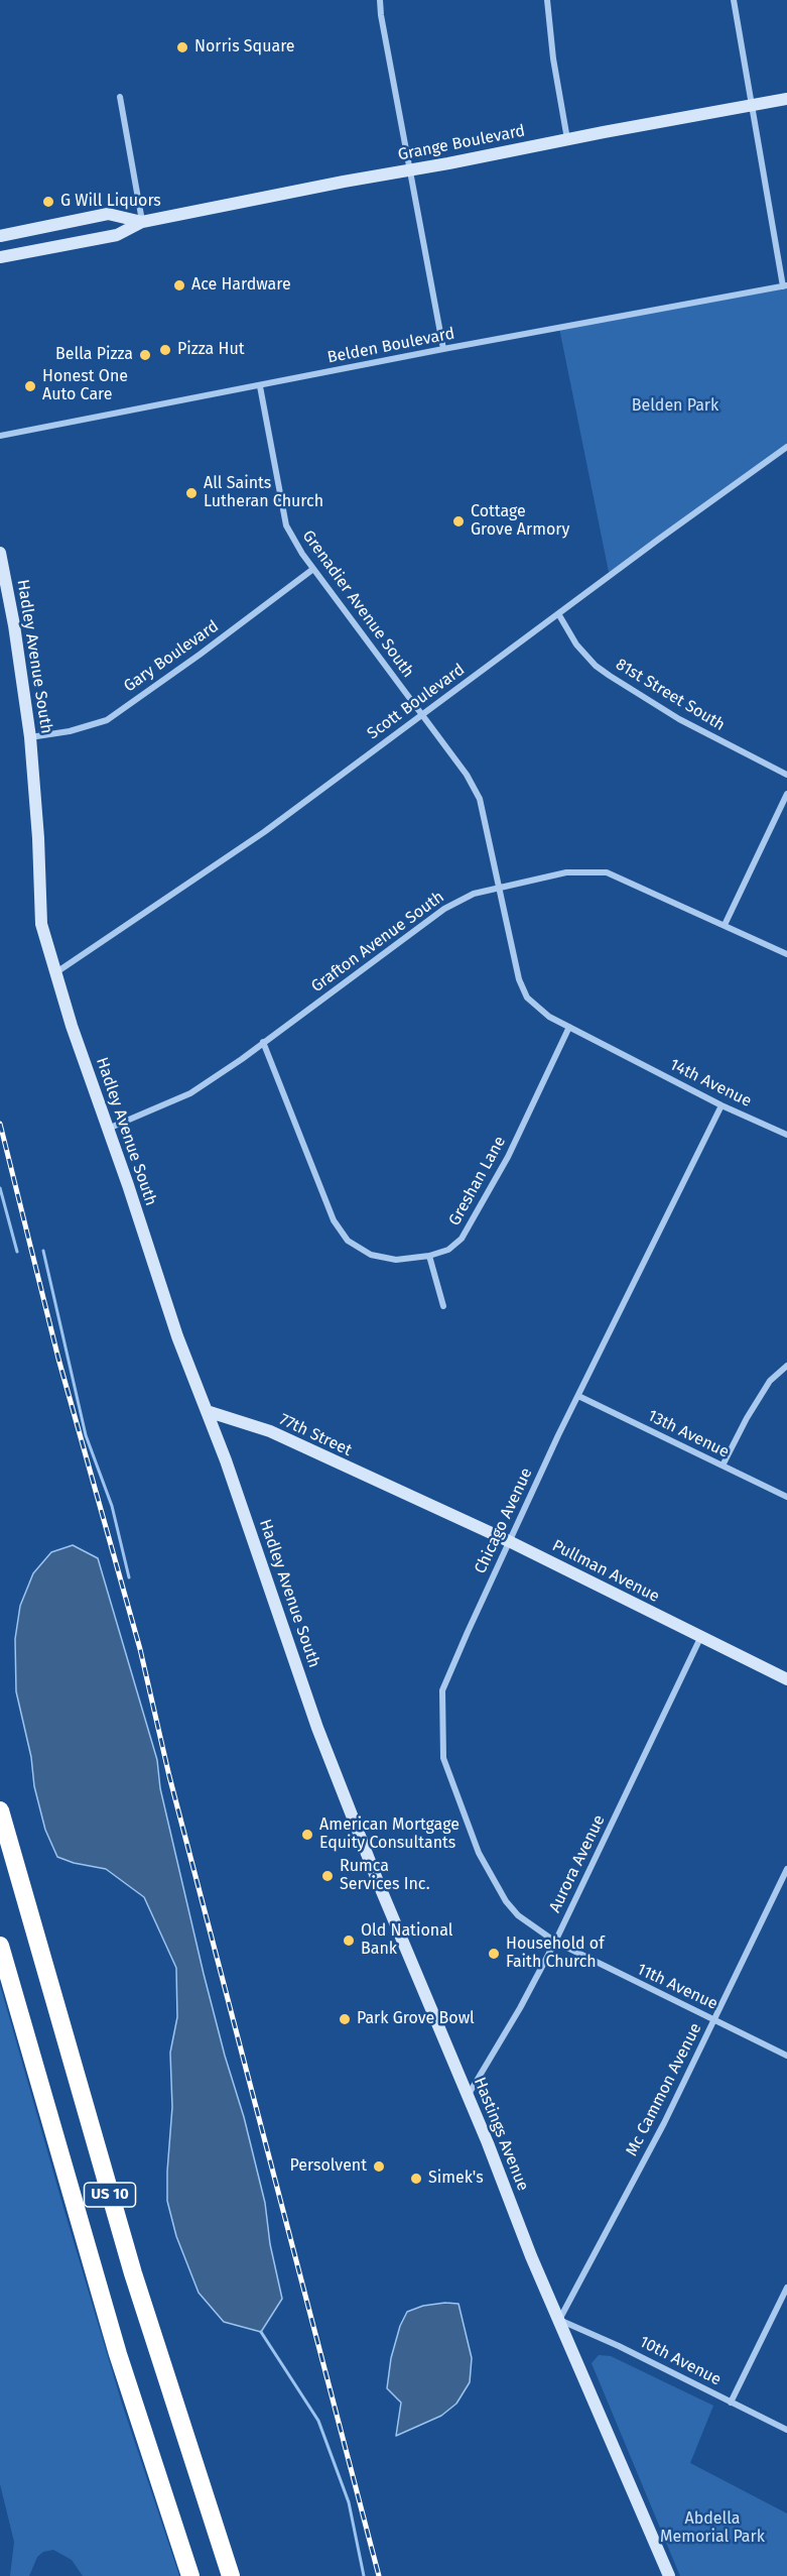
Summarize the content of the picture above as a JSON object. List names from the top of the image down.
{
  "streets": {
    "highway": ["US 10"],
    "street": [
      "Grange Boulevard",
      "Belden Boulevard",
      "Grenadier Avenue South",
      "Hadley Avenue South",
      "Gary Boulevard",
      "81st Street South",
      "Scott Boulevard",
      "Grafton Avenue South",
      "14th Avenue",
      "Greshan Lane",
      "13th Avenue",
      "77th Street",
      "Chicago Avenue",
      "Pullman Avenue",
      "Aurora Avenue",
      "11th Avenue",
      "Mc Cammon Avenue",
      "Hastings Avenue",
      "10th Avenue"
    ]
  },
  "crossings": [
    ["Belden Boulevard", "Grenadier Avenue South"],
    ["Grenadier Avenue South", "Gary Boulevard"],
    ["Grenadier Avenue South", "Scott Boulevard"],
    ["Grenadier Avenue South", "Grafton Avenue South"],
    ["Grenadier Avenue South", "14th Avenue"],
    ["Grenadier Avenue South", "Greshan Lane"],
    ["Hadley Avenue South", "Gary Boulevard"],
    ["Hadley Avenue South", "Scott Boulevard"],
    ["Hadley Avenue South", "Grafton Avenue South"],
    ["Hadley Avenue South", "77th Street"],
    ["Hadley Avenue South", "Hastings Avenue"],
    ["81st Street South", "Scott Boulevard"],
    ["Grafton Avenue South", "Greshan Lane"],
    ["14th Avenue", "Greshan Lane"],
    ["14th Avenue", "Chicago Avenue"],
    ["13th Avenue", "Chicago Avenue"],
    ["77th Street", "Pullman Avenue"],
    ["Chicago Avenue", "Pullman Avenue"],
    ["Chicago Avenue", "Aurora Avenue"],
    ["Chicago Avenue", "11th Avenue"],
    ["Pullman Avenue", "Aurora Avenue"],
    ["Aurora Avenue", "11th Avenue"],
    ["Aurora Avenue", "Hastings Avenue"],
    ["11th Avenue", "Mc Cammon Avenue"],
    ["Mc Cammon Avenue", "Hastings Avenue"],
    ["Mc Cammon Avenue", "10th Avenue"],
    ["Hastings Avenue", "10th Avenue"]
  ],
  "parks": ["Belden Park", "Abdella Memorial Park"],
  "places": [
    "Norris Square",
    "G Will Liquors",
    "Ace Hardware",
    "Pizza Hut",
    "Bella Pizza",
    "Honest One Auto Care",
    "All Saints Lutheran Church",
    "Cottage Grove Armory",
    "American Mortgage Equity Consultants",
    "Rumca Services Inc.",
    "Old National Bank",
    "Household of Faith Church",
    "Park Grove Bowl",
    "Persolvent",
    "Simek's"
  ]
}
